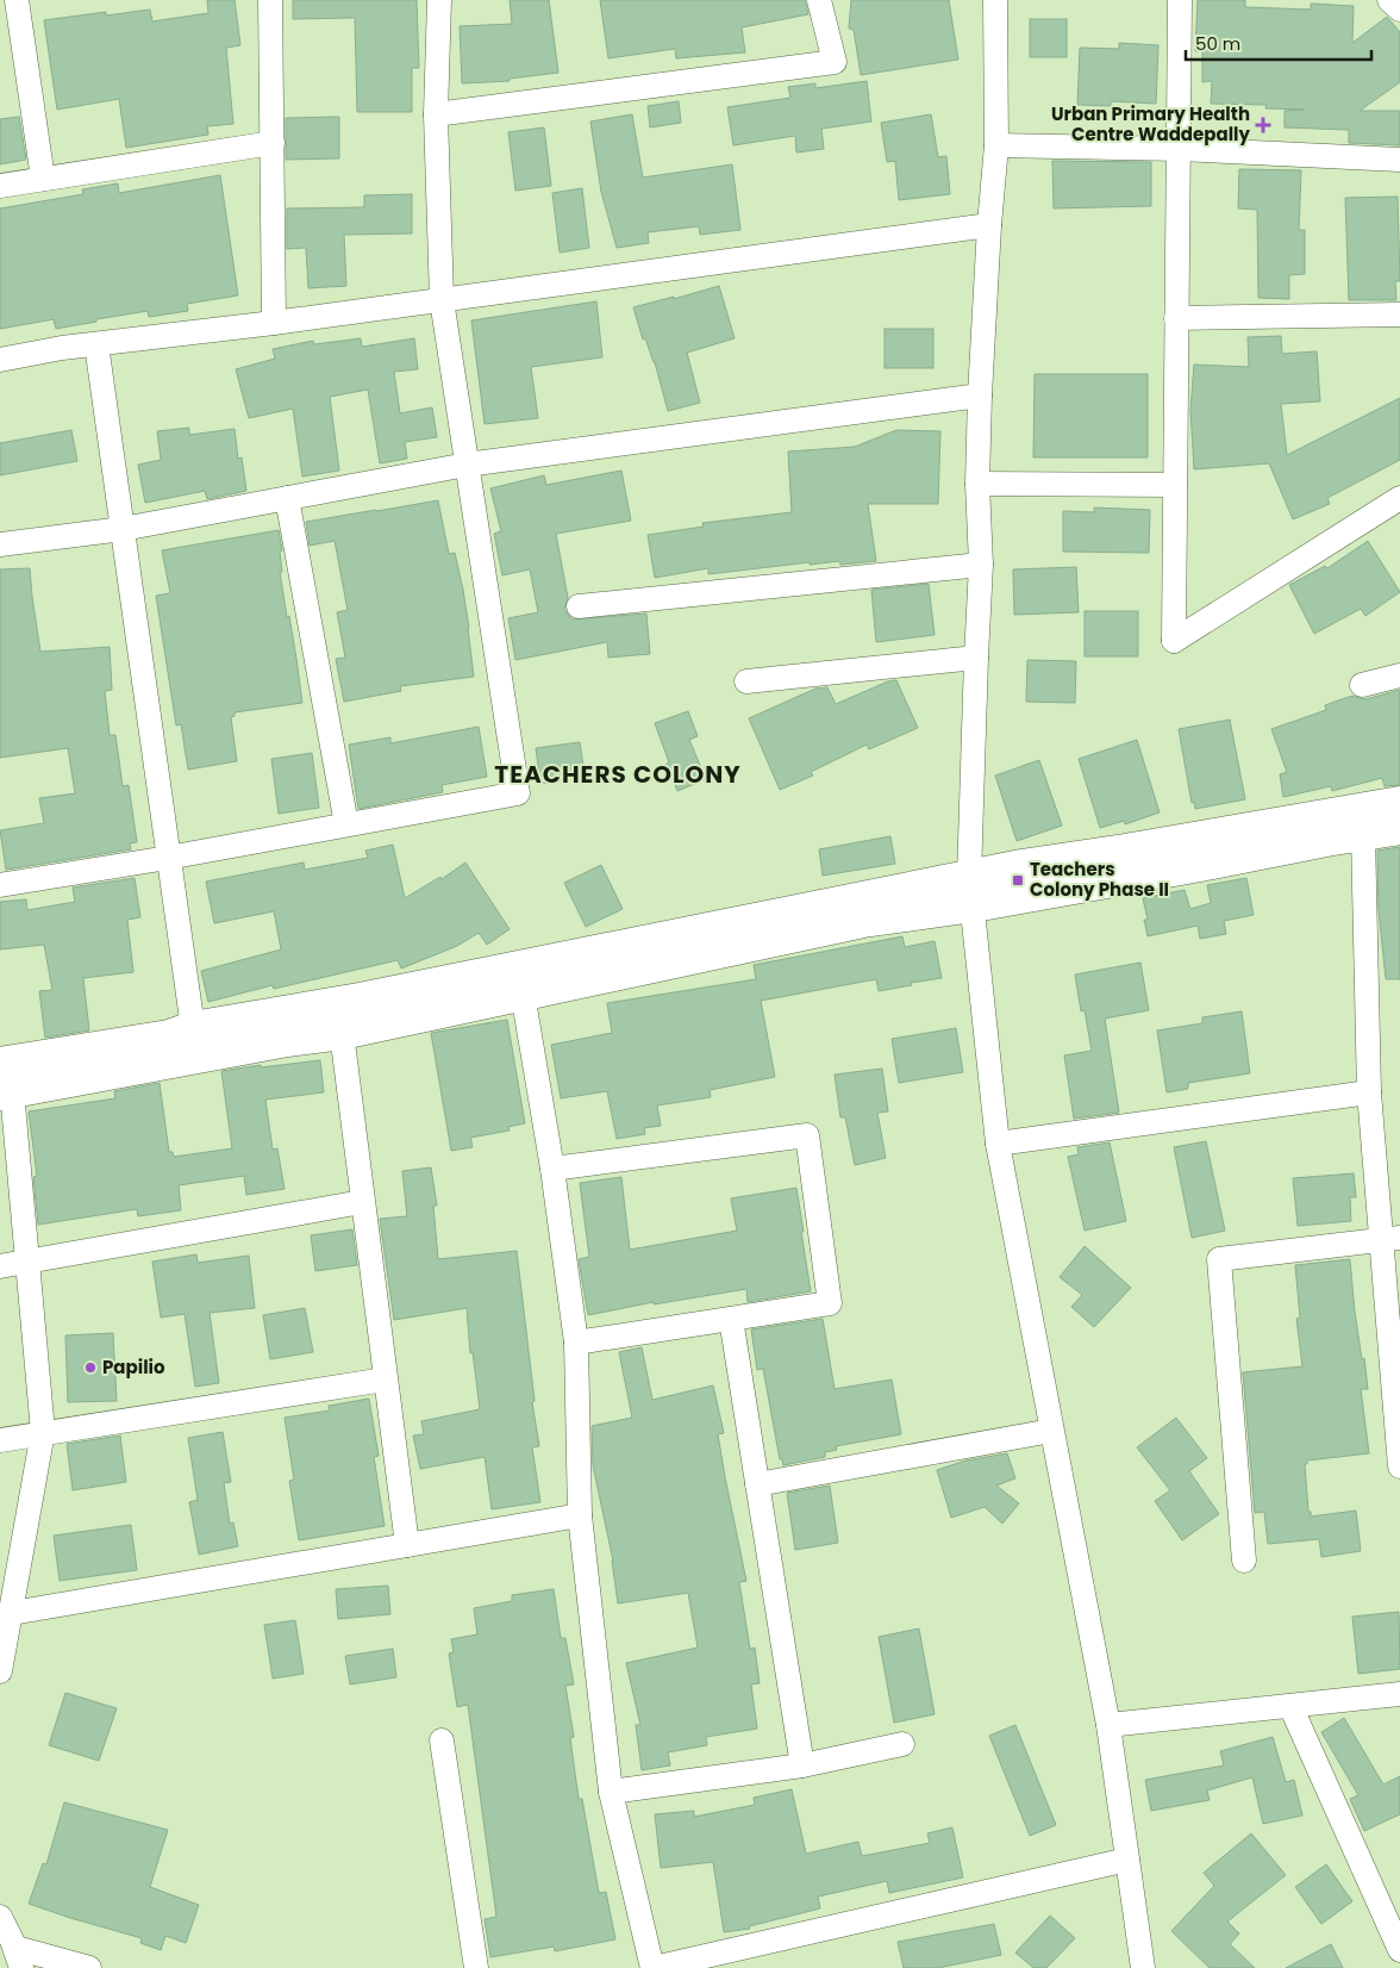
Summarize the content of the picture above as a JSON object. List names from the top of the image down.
{
  "districts": ["TEACHERS COLONY"],
  "places": {
    "health": ["Urban Primary Health Centre Waddepally"],
    "transit": ["Teachers Colony Phase II"],
    "other": ["Papilio"]
  },
  "scale_bar": "50 m"
}
